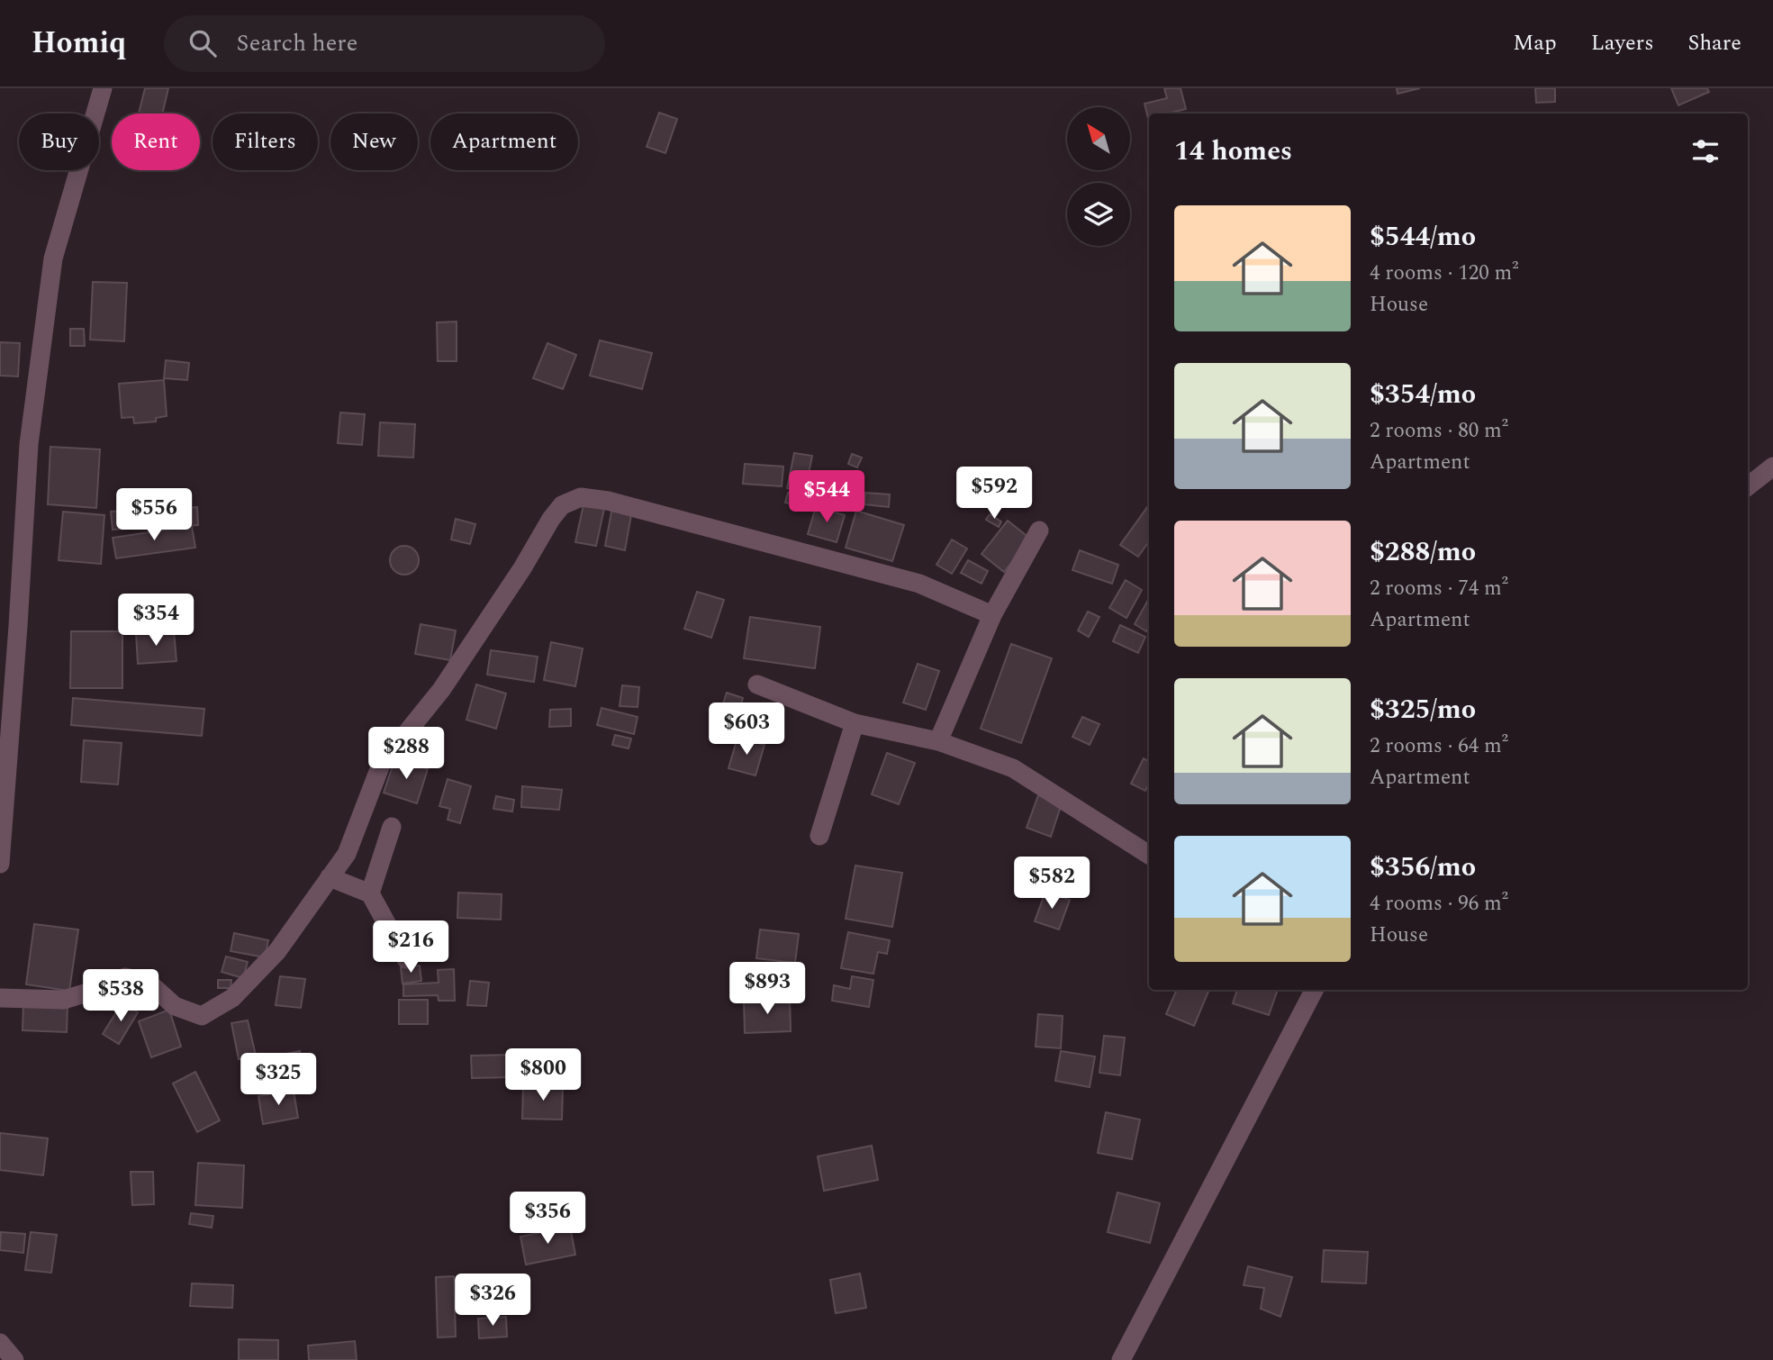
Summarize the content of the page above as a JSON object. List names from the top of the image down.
{
  "north": "top left",
  "page": {
    "header": "Homiq",
    "search": "Search here",
    "nav": ["Map", "Layers", "Share"],
    "chip": [
      "Buy",
      "Rent",
      "Filters",
      "New",
      "Apartment"
    ],
    "heading": "14 homes",
    "list": [
      {
        "name": "$544/mo",
        "note": "4 rooms · 120 m² · House"
      },
      {
        "name": "$354/mo",
        "note": "2 rooms · 80 m² · Apartment"
      },
      {
        "name": "$288/mo",
        "note": "2 rooms · 74 m² · Apartment"
      },
      {
        "name": "$325/mo",
        "note": "2 rooms · 64 m² · Apartment"
      },
      {
        "name": "$356/mo",
        "note": "4 rooms · 96 m² · House"
      }
    ],
    "price": [
      "$592",
      "$544",
      "$556",
      "$354",
      "$603",
      "$288",
      "$582",
      "$216",
      "$893",
      "$538",
      "$800",
      "$325",
      "$356",
      "$326"
    ]
  }
}
